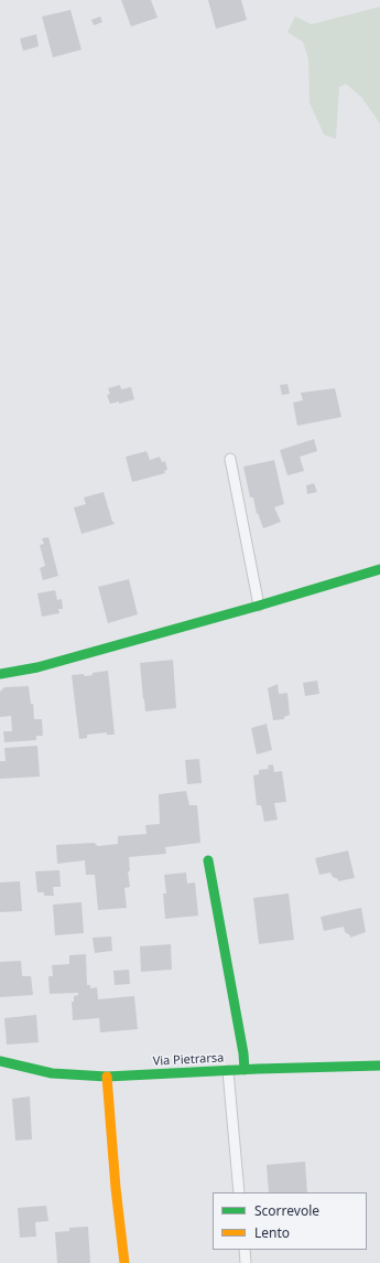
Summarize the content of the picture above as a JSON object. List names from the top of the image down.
{
  "streets": {
    "street": ["Via Pietrarsa"]
  },
  "legend": ["Scorrevole", "Lento"]
}
